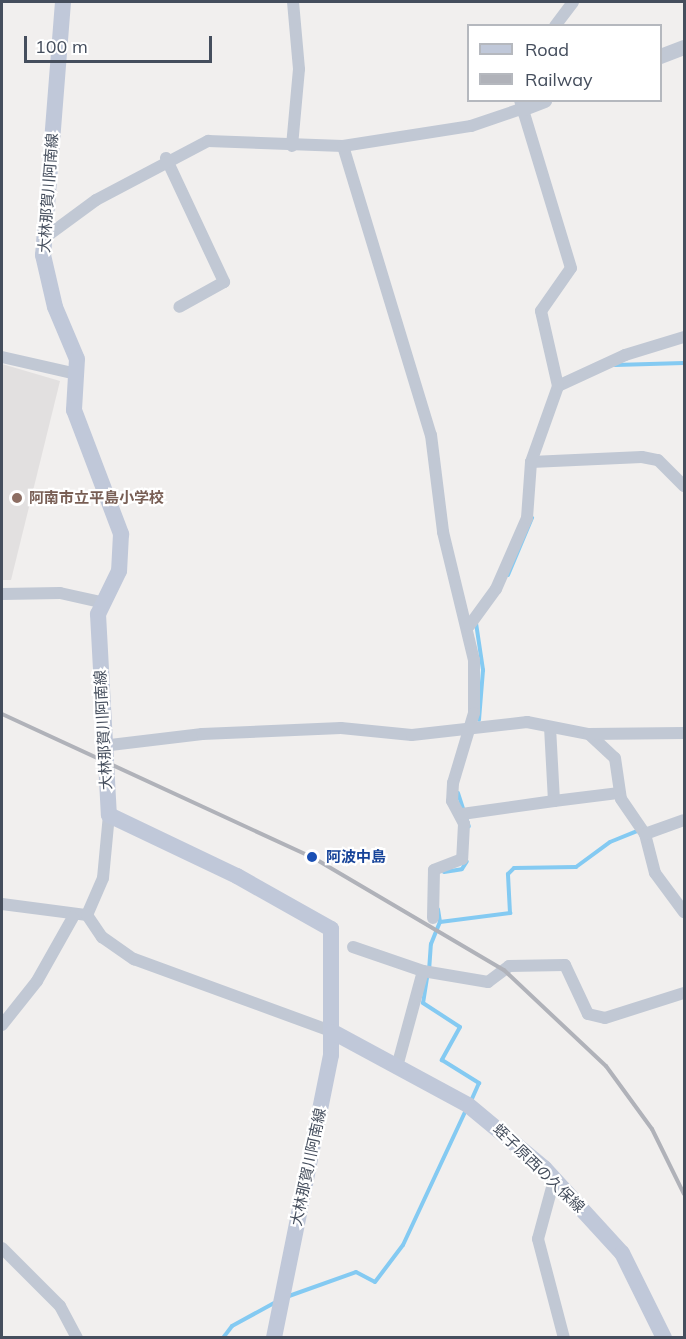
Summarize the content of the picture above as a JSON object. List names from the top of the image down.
{
  "streets": {
    "main road": ["大林那賀川阿南線", "蛭子原西の久保線"]
  },
  "crossings": [
    ["大林那賀川阿南線", "蛭子原西の久保線"]
  ],
  "places": ["阿南市立平島小学校", "阿波中島"],
  "legend": ["Road", "Railway"],
  "scale_bar": "100 m"
}
